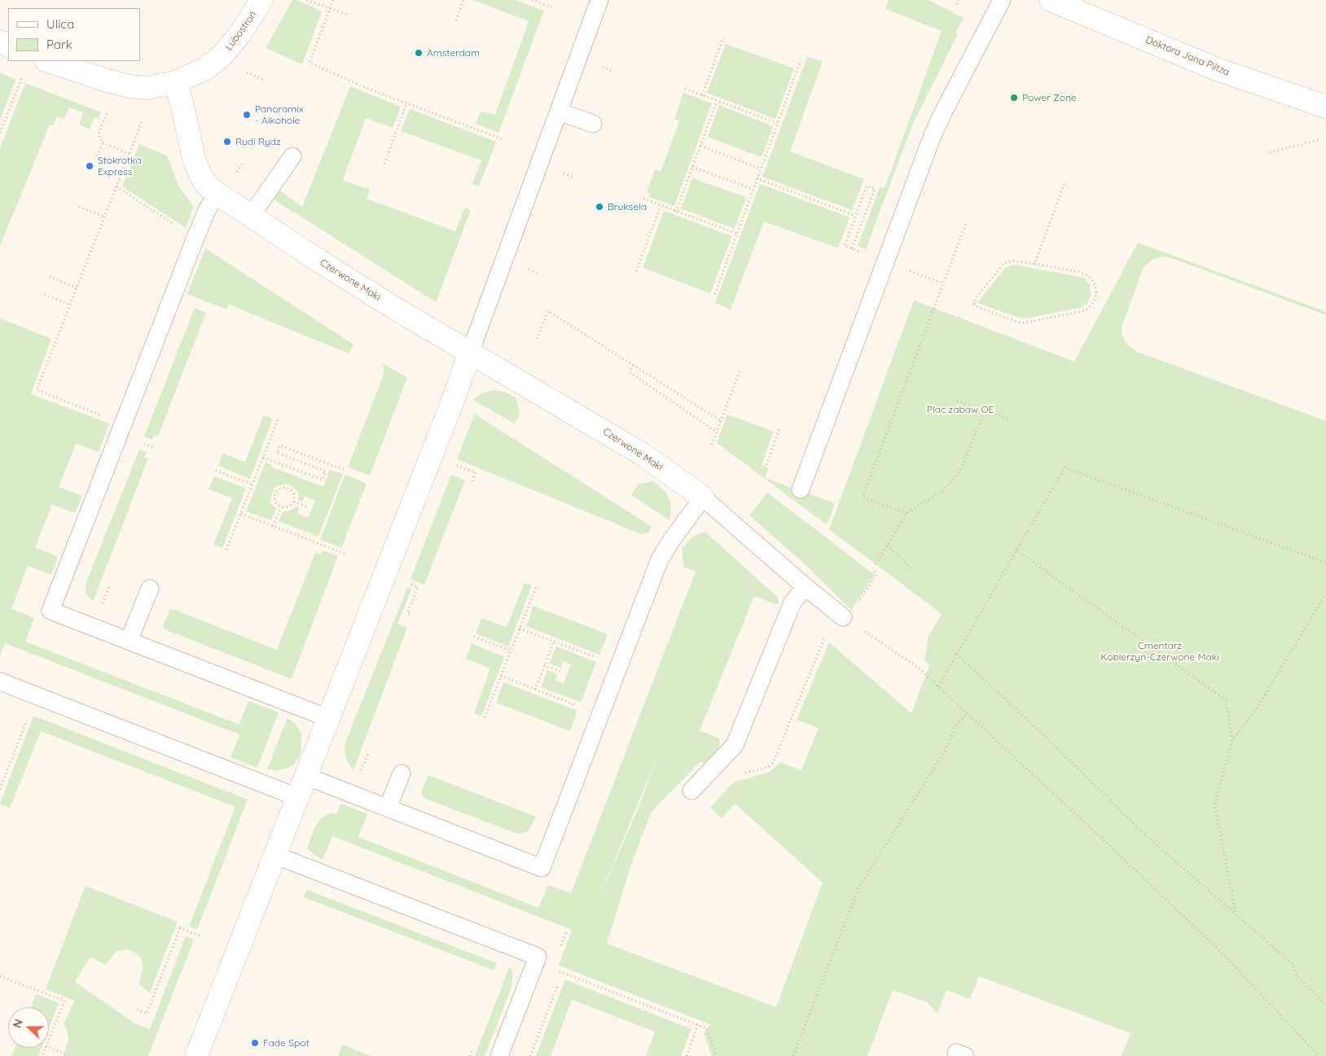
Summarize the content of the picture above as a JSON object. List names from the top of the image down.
{
  "streets": {
    "street": ["Lubostroń", "Doktora Jana Piltza", "Czerwone Maki"]
  },
  "crossings": [
    ["Lubostroń", "Czerwone Maki"]
  ],
  "parks": ["Plac zabaw OE", "Cmentarz Kobierzyn-Czerwone Maki"],
  "places": [
    "Amsterdam",
    "Power Zone",
    "Panoramix - Alkohole",
    "Rudi Rydz",
    "Stokrotka Express",
    "Bruksela",
    "Fade Spot"
  ],
  "legend": ["Ulica", "Park"],
  "north": "left"
}
